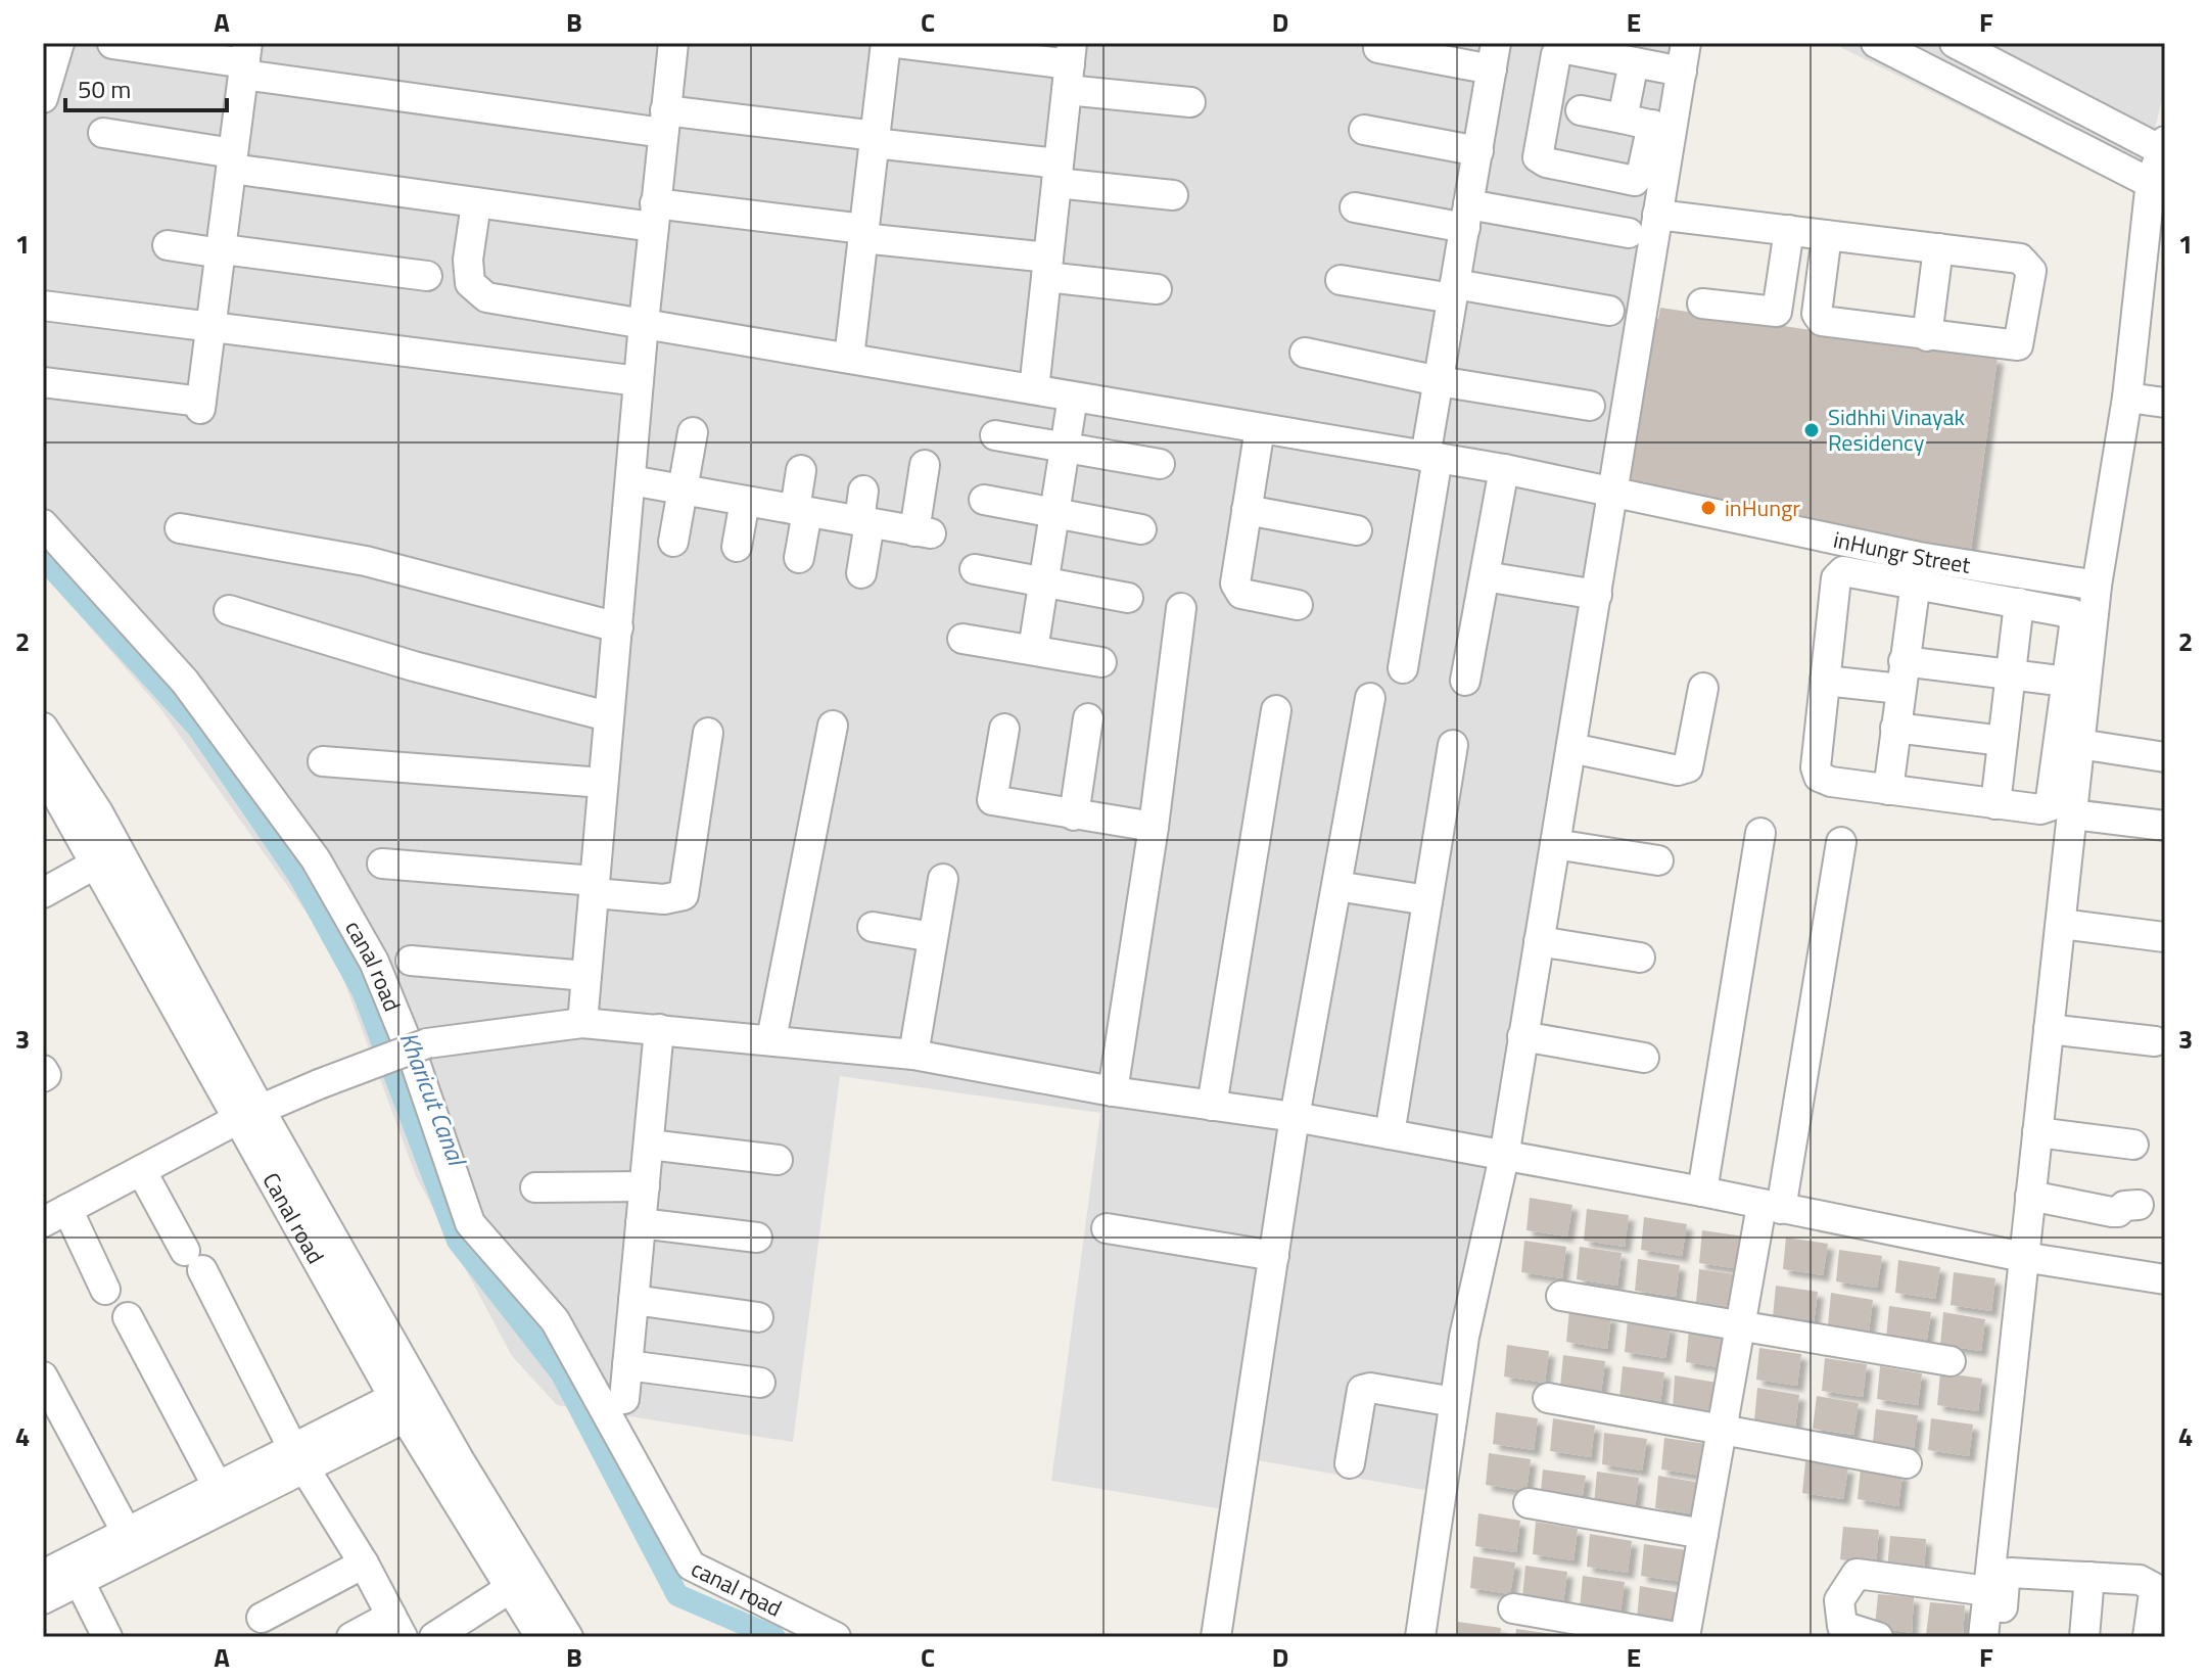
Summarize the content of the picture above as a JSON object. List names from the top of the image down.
{
  "streets": {
    "street": ["inHungr Street", "canal road", "Canal road"]
  },
  "water": ["Kharicut Canal"],
  "places": ["Sidhhi Vinayak Residency", "inHungr"],
  "scale_bar": "50 m",
  "grid": {
    "columns": [
      "A",
      "B",
      "C",
      "D",
      "E",
      "F"
    ],
    "rows": [
      "1",
      "2",
      "3",
      "4"
    ]
  }
}
